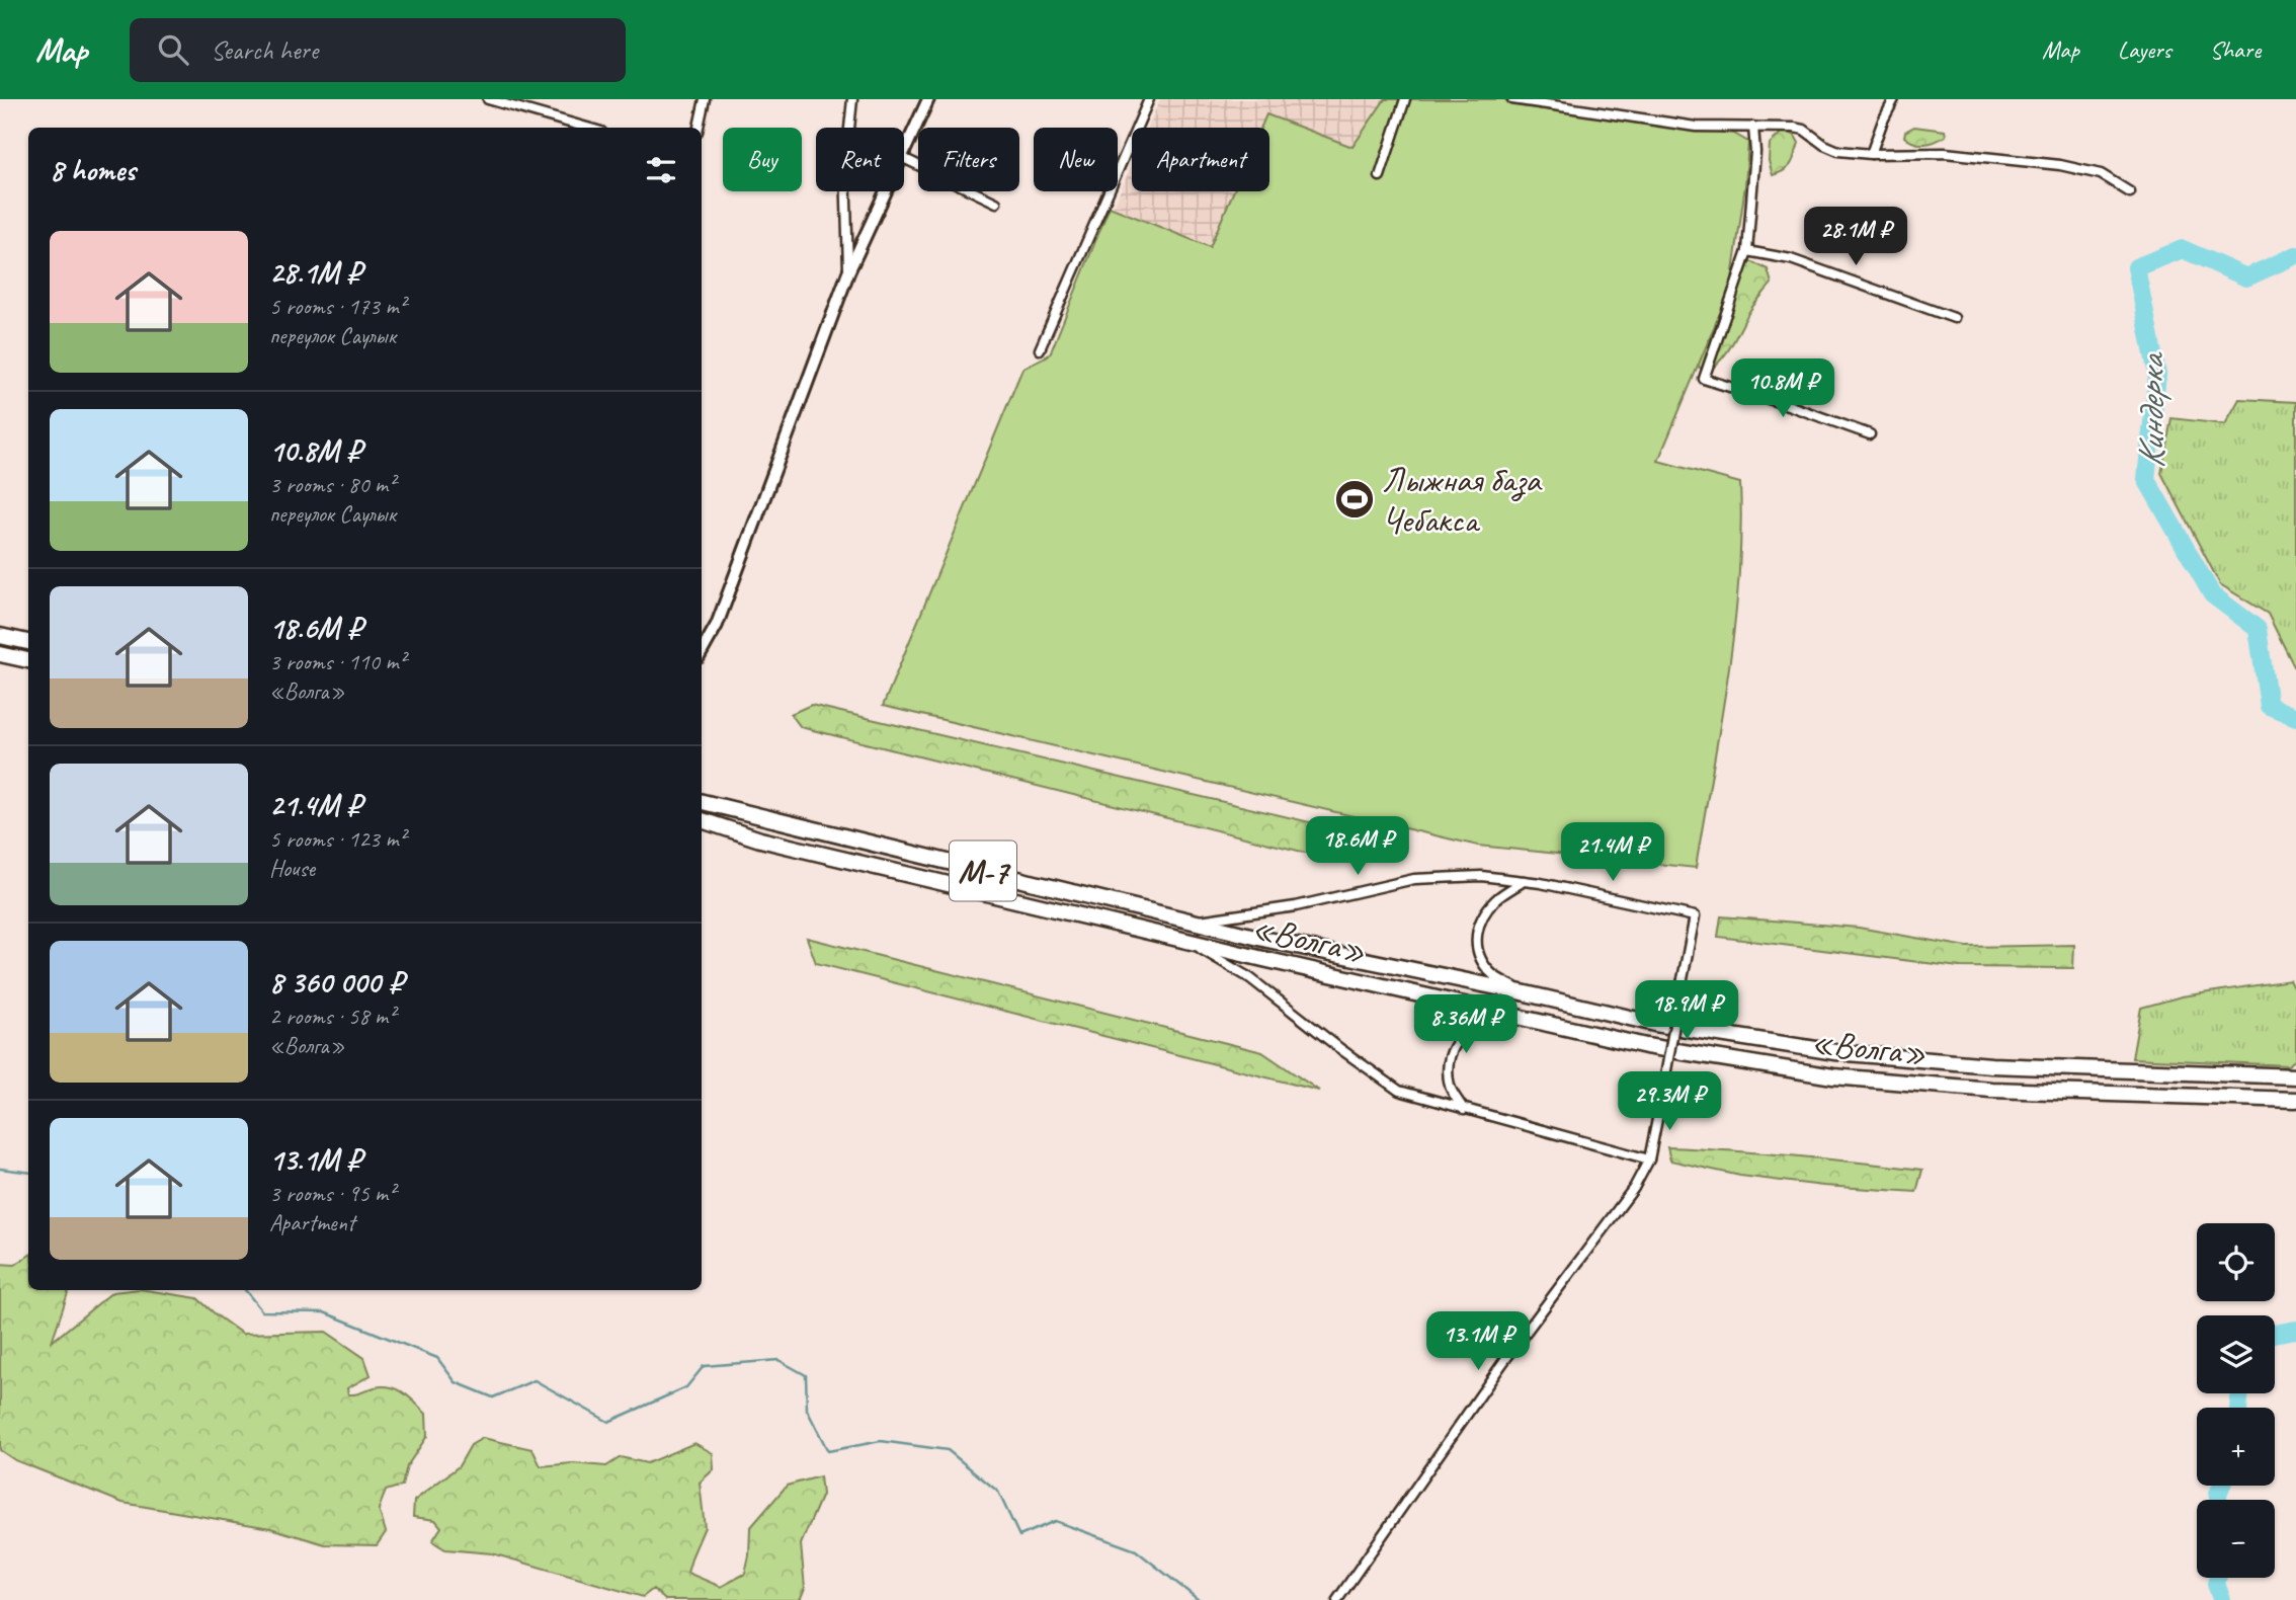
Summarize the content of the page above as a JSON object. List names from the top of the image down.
{
  "streets": {
    "highway": ["М-7", "«Волга»"]
  },
  "water": ["Киндерка"],
  "places": {
    "sports": ["Лыжная база Чебакса"]
  },
  "page": {
    "header": "Map",
    "search": "Search here",
    "nav": ["Map", "Layers", "Share"],
    "chip": [
      "Buy",
      "Rent",
      "Filters",
      "New",
      "Apartment"
    ],
    "heading": "8 homes",
    "price": [
      "28.1M ₽",
      "10.8M ₽",
      "18.6M ₽",
      "21.4M ₽",
      "18.9M ₽",
      "8.36M ₽",
      "29.3M ₽",
      "13.1M ₽"
    ],
    "list": [
      {
        "name": "28.1M ₽",
        "note": "5 rooms · 173 m² · переулок Саулык"
      },
      {
        "name": "10.8M ₽",
        "note": "3 rooms · 80 m² · переулок Саулык"
      },
      {
        "name": "18.6M ₽",
        "note": "3 rooms · 110 m² · «Волга»"
      },
      {
        "name": "21.4M ₽",
        "note": "5 rooms · 123 m² · House"
      },
      {
        "name": "8 360 000 ₽",
        "note": "2 rooms · 58 m² · «Волга»"
      },
      {
        "name": "13.1M ₽",
        "note": "3 rooms · 95 m² · Apartment"
      }
    ],
    "map_buttons": ["+", "−"]
  }
}
